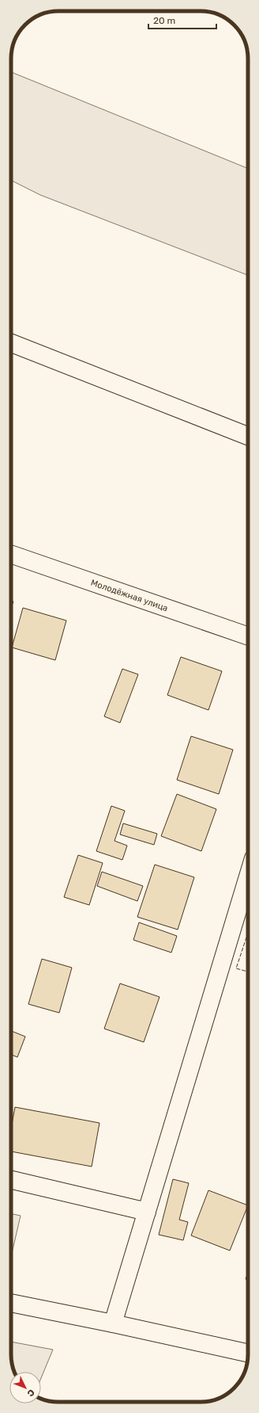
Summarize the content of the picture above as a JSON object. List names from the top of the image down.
{
  "streets": {
    "main road": ["Молодёжная улица"]
  },
  "scale_bar": "20 m",
  "north": "bottom right"
}
